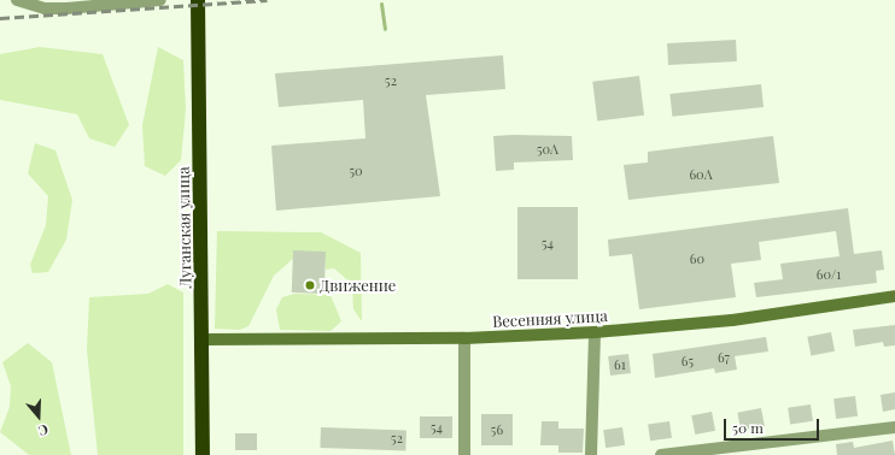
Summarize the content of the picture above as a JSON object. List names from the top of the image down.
{
  "streets": {
    "highway": ["Луганская улица"],
    "street": ["Весенняя улица"]
  },
  "crossings": [
    ["Луганская улица", "Весенняя улица"]
  ],
  "places": ["Движение"],
  "house_numbers": [
    "52",
    "50А",
    "50",
    "60А",
    "54",
    "60",
    "60/1",
    "67",
    "65",
    "61",
    "54",
    "56",
    "52"
  ],
  "scale_bar": "50 m",
  "north": "bottom"
}
